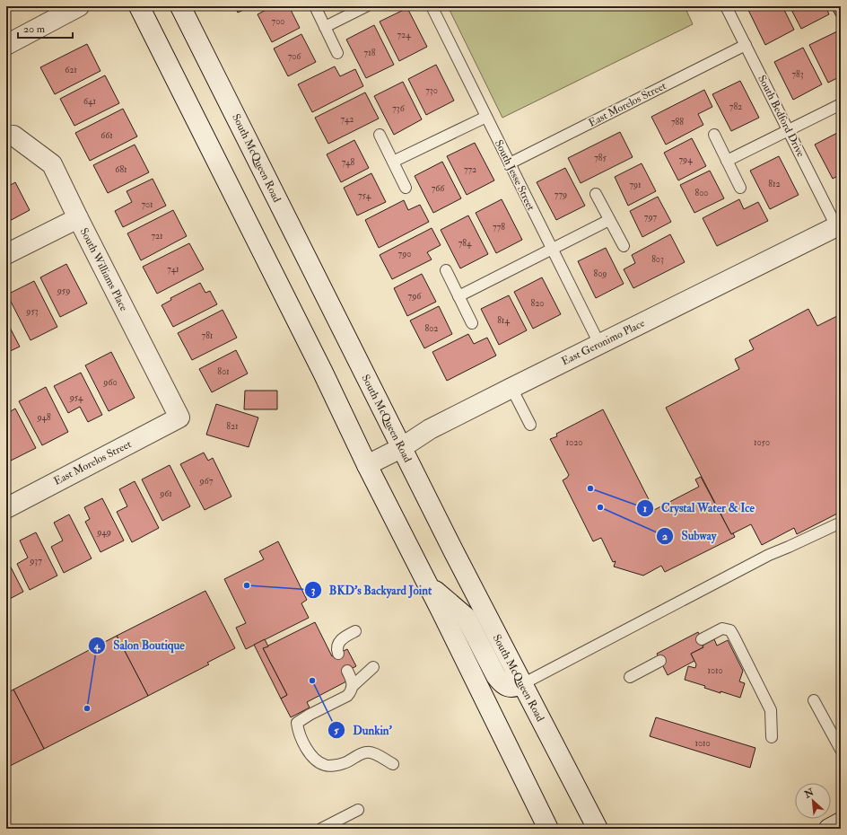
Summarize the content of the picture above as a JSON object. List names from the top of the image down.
{
  "streets": {
    "main road": [
      "East Morelos Street",
      "South McQueen Road",
      "South Williams Place",
      "East Geronimo Place"
    ],
    "lane": ["South Bedford Drive", "South Jesse Street"]
  },
  "crossings": [
    ["East Morelos Street", "South Bedford Drive"],
    ["East Morelos Street", "South Jesse Street"],
    ["East Morelos Street", "South Williams Place"],
    ["South Bedford Drive", "East Geronimo Place"],
    ["South McQueen Road", "East Geronimo Place"],
    ["South Jesse Street", "East Geronimo Place"]
  ],
  "places": [
    "Crystal Water & Ice",
    "Subway",
    "BKD's Backyard Joint",
    "Dunkin'",
    "Salon Boutique"
  ],
  "house_numbers": [
    "700",
    "724",
    "718",
    "706",
    "621",
    "783",
    "730",
    "641",
    "782",
    "736",
    "742",
    "788",
    "661",
    "785",
    "794",
    "748",
    "681",
    "772",
    "812",
    "791",
    "766",
    "800",
    "779",
    "754",
    "701",
    "797",
    "778",
    "721",
    "784",
    "790",
    "803",
    "741",
    "809",
    "959",
    "796",
    "820",
    "953",
    "814",
    "802",
    "781",
    "801",
    "960",
    "954",
    "948",
    "821",
    "1020",
    "1050",
    "967",
    "961",
    "949",
    "937",
    "1010",
    "1010"
  ],
  "scale_bar": "20 m",
  "north": "top left"
}
